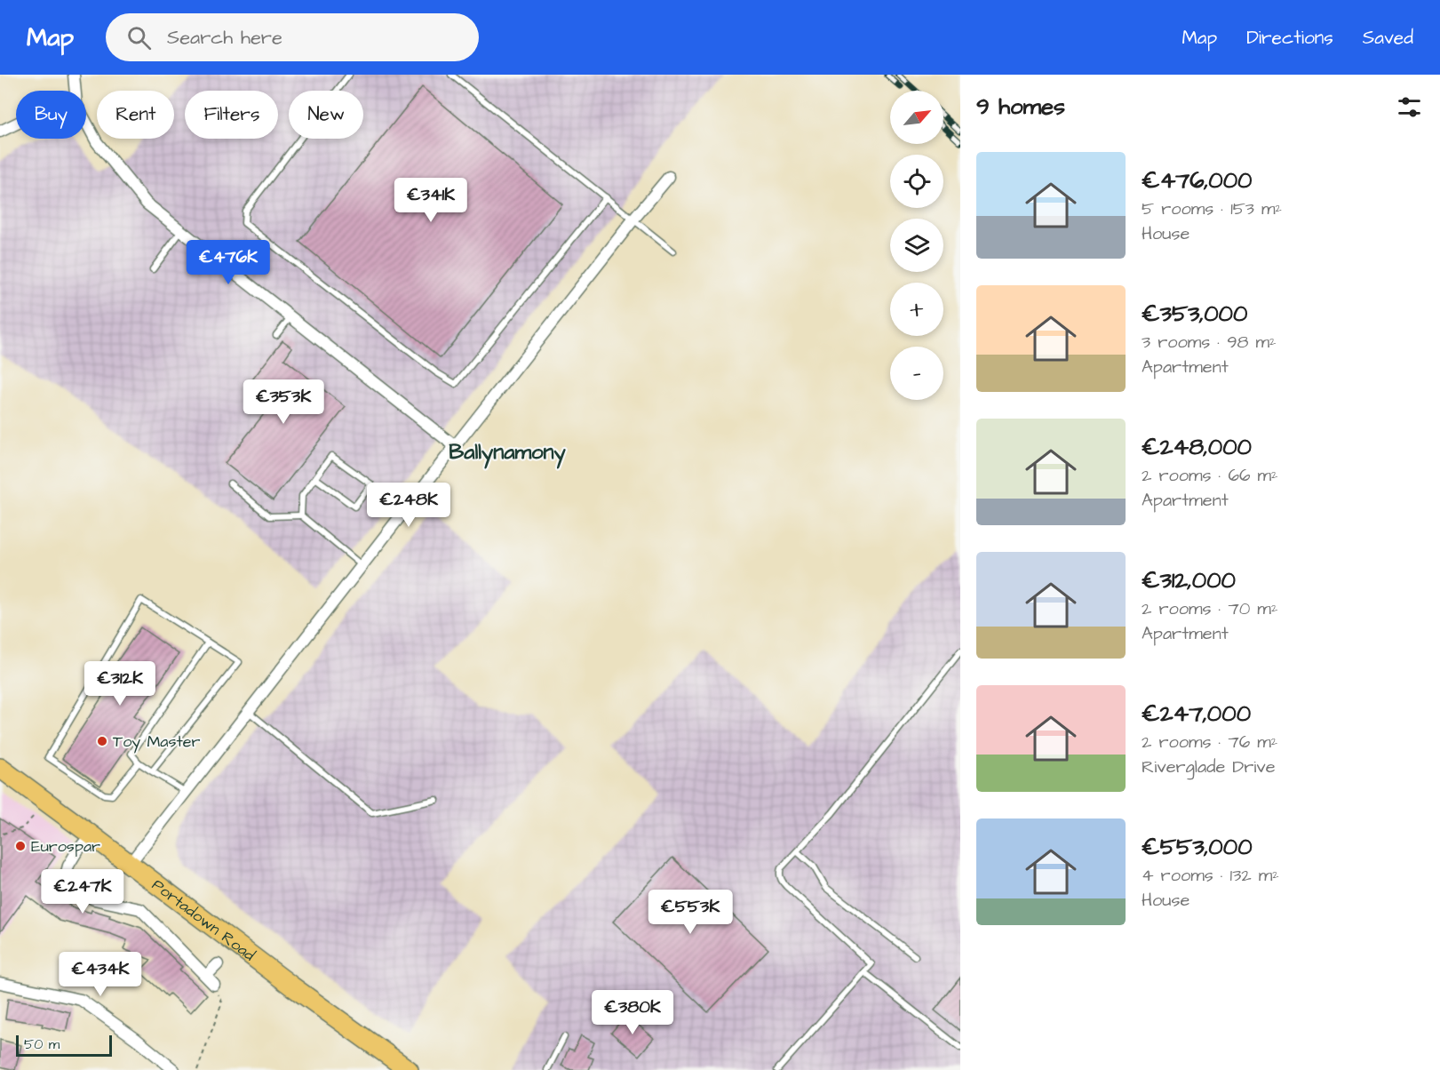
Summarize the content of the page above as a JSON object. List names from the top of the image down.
{
  "streets": {
    "highway": ["Portadown Road"]
  },
  "districts": ["Ballynamony"],
  "places": ["Toy Master", "Eurospar"],
  "scale_bar": "50 m",
  "north": "top right",
  "page": {
    "header": "Map",
    "search": "Search here",
    "nav": ["Map", "Directions", "Saved"],
    "heading": "9 homes",
    "map_buttons": ["+", "−"],
    "chip": [
      "Buy",
      "Rent",
      "Filters",
      "New"
    ],
    "list": [
      {
        "name": "€476,000",
        "note": "5 rooms · 153 m² · House"
      },
      {
        "name": "€353,000",
        "note": "3 rooms · 98 m² · Apartment"
      },
      {
        "name": "€248,000",
        "note": "2 rooms · 66 m² · Apartment"
      },
      {
        "name": "€312,000",
        "note": "2 rooms · 70 m² · Apartment"
      },
      {
        "name": "€247,000",
        "note": "2 rooms · 76 m² · Riverglade Drive"
      },
      {
        "name": "€553,000",
        "note": "4 rooms · 132 m² · House"
      }
    ],
    "price": [
      "€341K",
      "€476K",
      "€353K",
      "€248K",
      "€312K",
      "€247K",
      "€553K",
      "€434K",
      "€380K"
    ],
    "scale": "50 m"
  }
}
